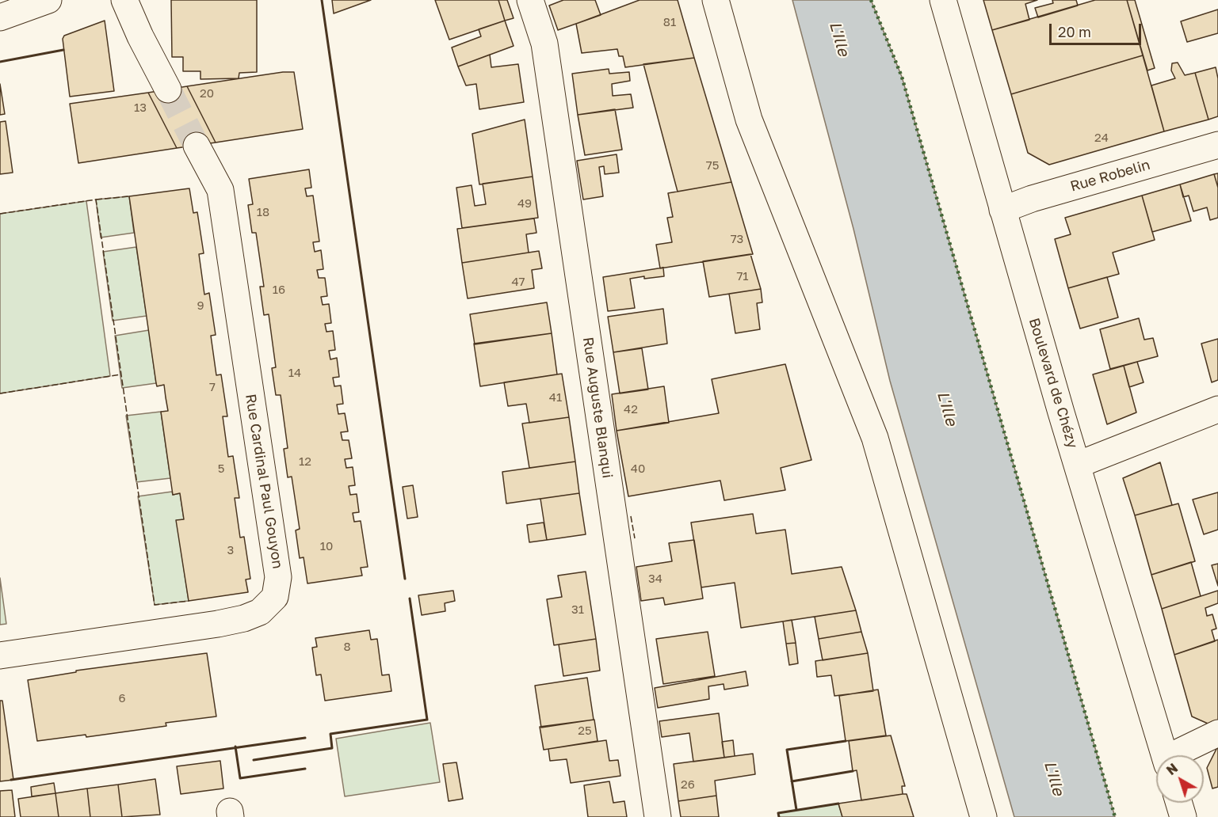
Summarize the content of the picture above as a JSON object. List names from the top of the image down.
{
  "streets": {
    "street": [
      "Rue Robelin",
      "Boulevard de Chézy",
      "Rue Auguste Blanqui",
      "Rue Cardinal Paul Gouyon"
    ]
  },
  "crossings": [
    ["Rue Robelin", "Boulevard de Chézy"]
  ],
  "water": ["L'Ille"],
  "house_numbers": [
    "81",
    "20",
    "13",
    "24",
    "75",
    "49",
    "18",
    "73",
    "71",
    "47",
    "16",
    "9",
    "14",
    "7",
    "41",
    "42",
    "12",
    "5",
    "40",
    "10",
    "3",
    "34",
    "31",
    "8",
    "6",
    "25",
    "26"
  ],
  "scale_bar": "20 m",
  "north": "top left"
}
